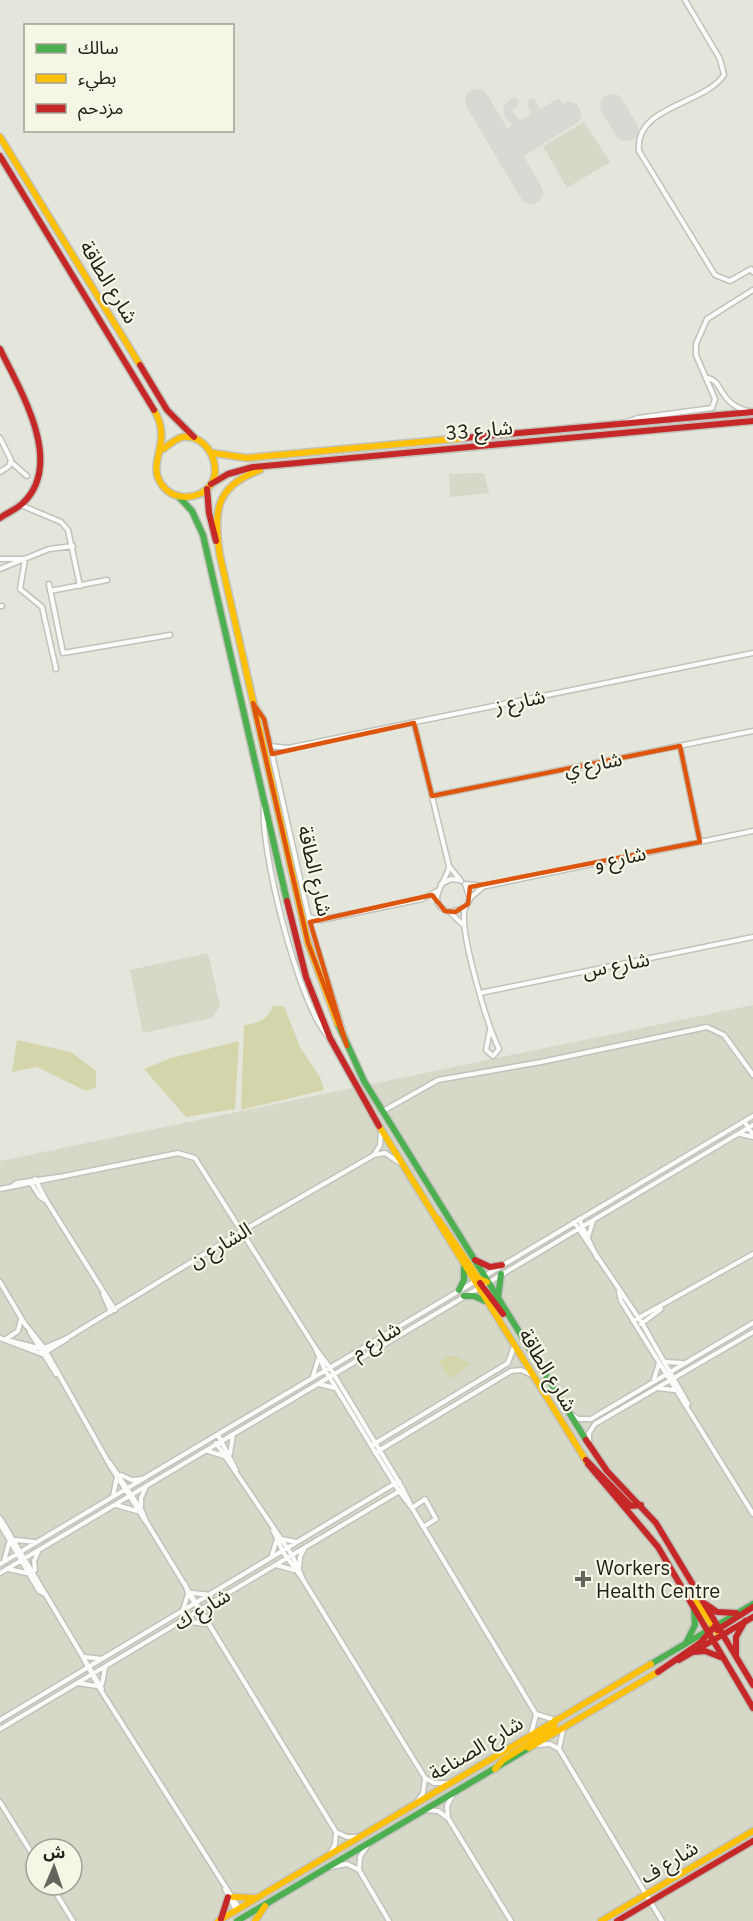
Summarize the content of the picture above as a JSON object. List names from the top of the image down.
{
  "streets": {
    "main road": [
      "شارع الطاقة",
      "شارع 33",
      "شارع الصناعة",
      "شارع ف"
    ],
    "street": [
      "شارع ز",
      "شارع ي",
      "شارع و",
      "شارع س",
      "الشارع ن",
      "شارع م",
      "شارع ك"
    ]
  },
  "crossings": [
    ["شارع الطاقة", "شارع 33"],
    ["شارع الطاقة", "شارع ز"],
    ["شارع الطاقة", "شارع م"],
    ["شارع الطاقة", "شارع الصناعة"],
    ["شارع م", "شارع ك"]
  ],
  "places": {
    "health": ["Workers Health Centre"]
  },
  "legend": ["سالك", "بطيء", "مزدحم"],
  "north": "top"
}
